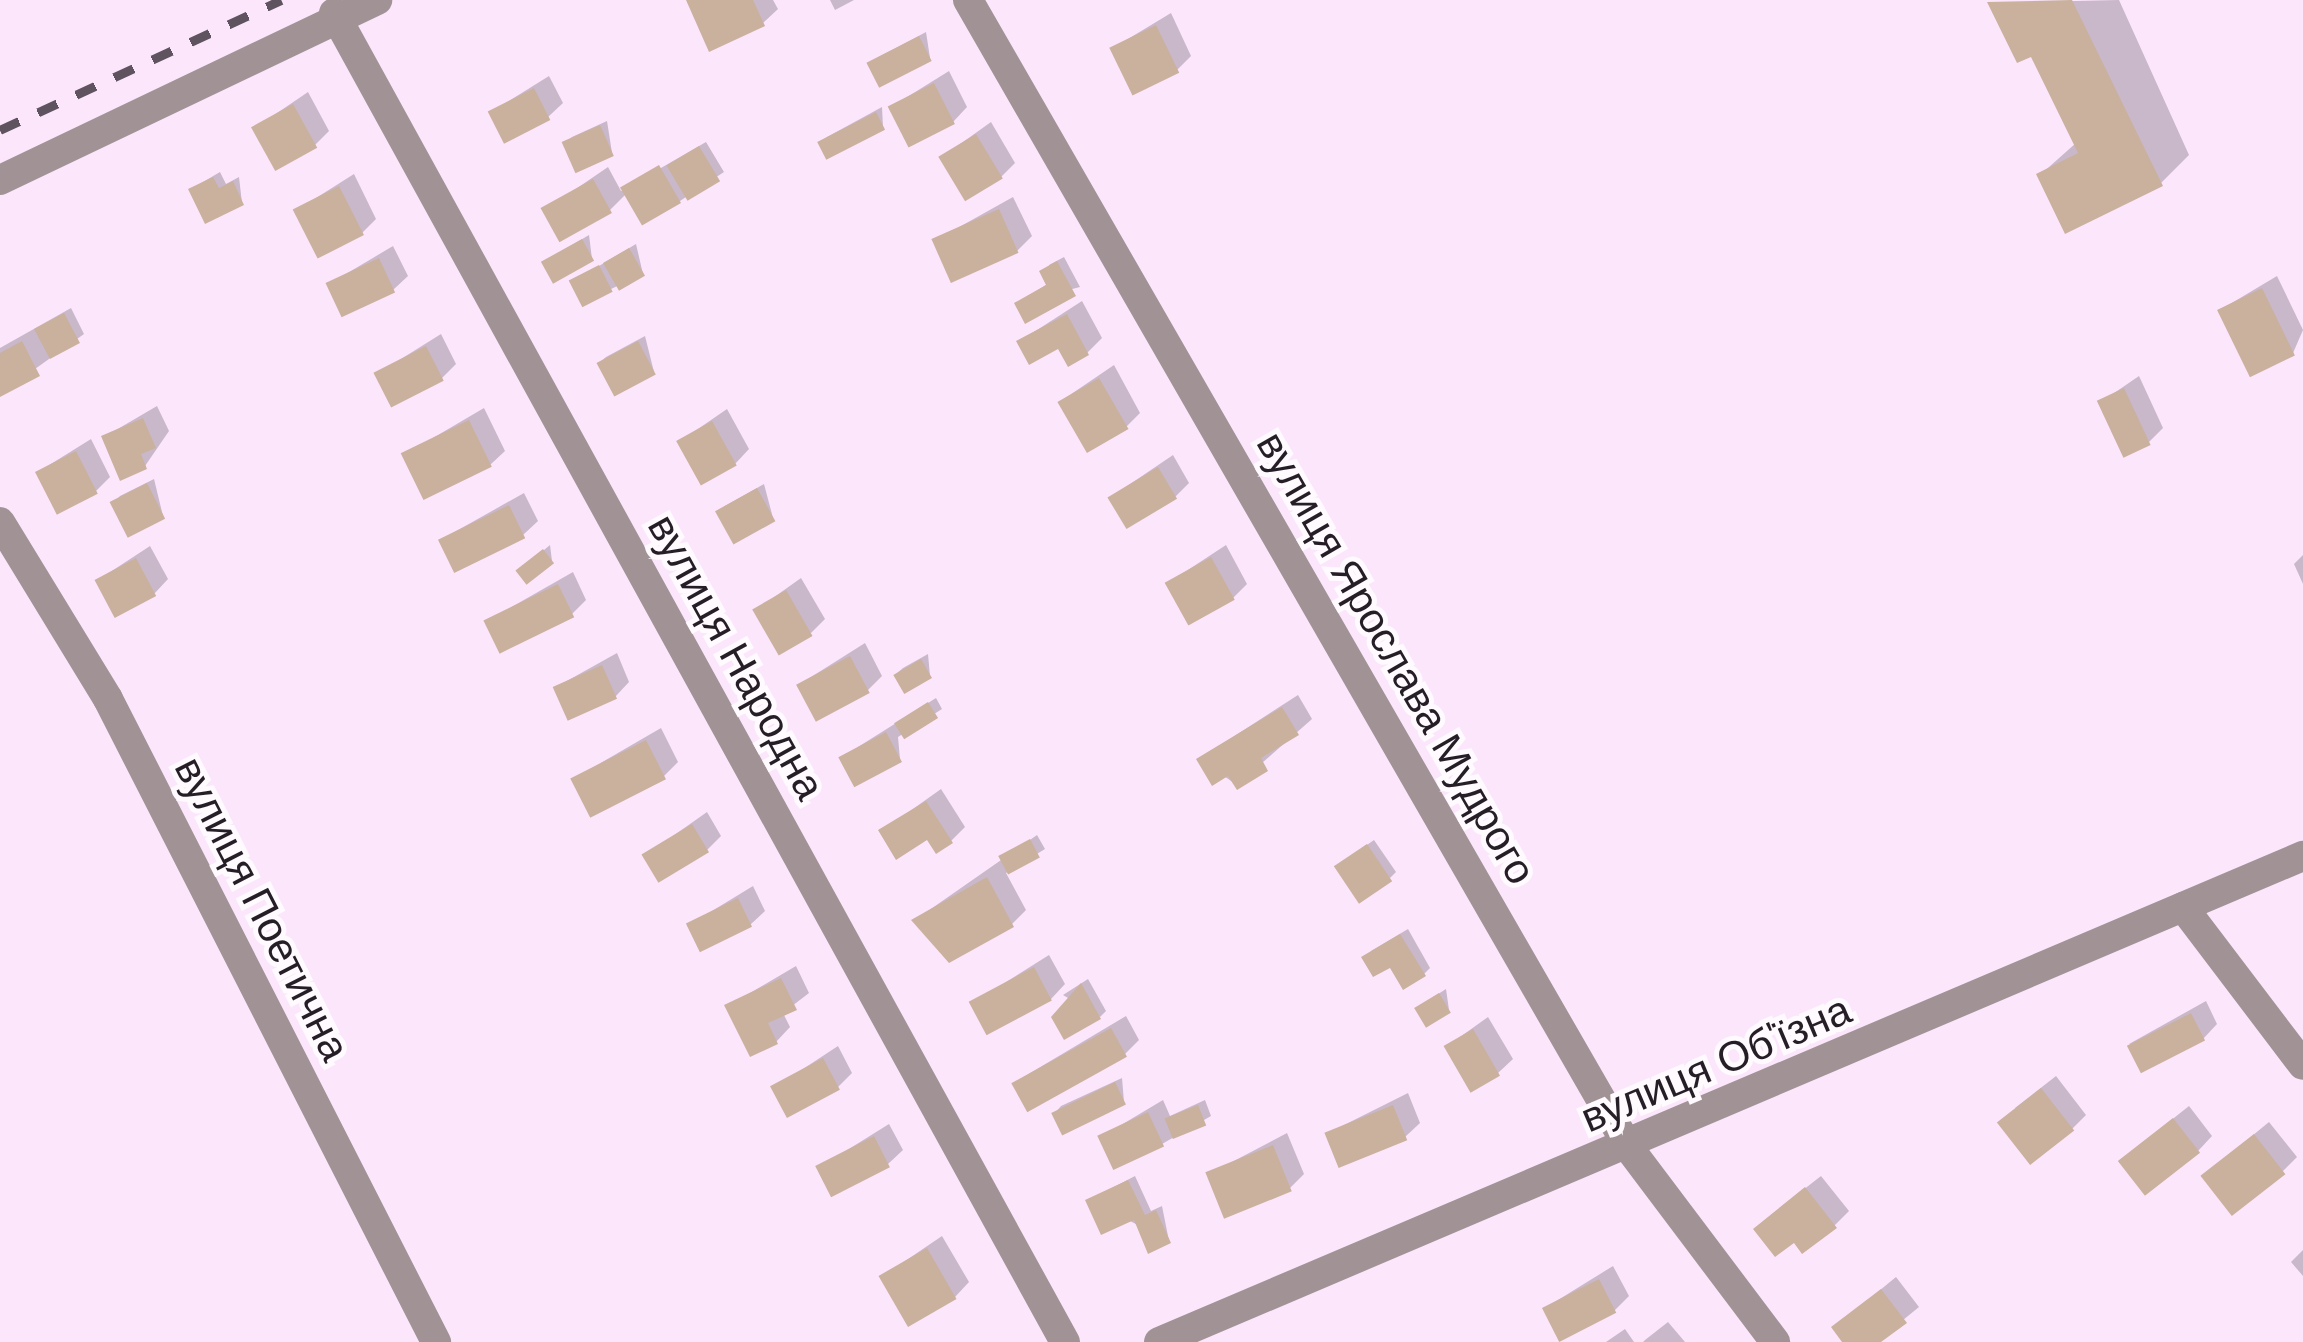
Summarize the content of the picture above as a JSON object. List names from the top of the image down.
{
  "streets": {
    "street": [
      "вулиця Народна",
      "вулиця Ярослава Мудрого",
      "вулиця Поетична",
      "вулиця Об'їзна"
    ]
  },
  "crossings": [
    ["вулиця Ярослава Мудрого", "вулиця Об'їзна"]
  ]
}
